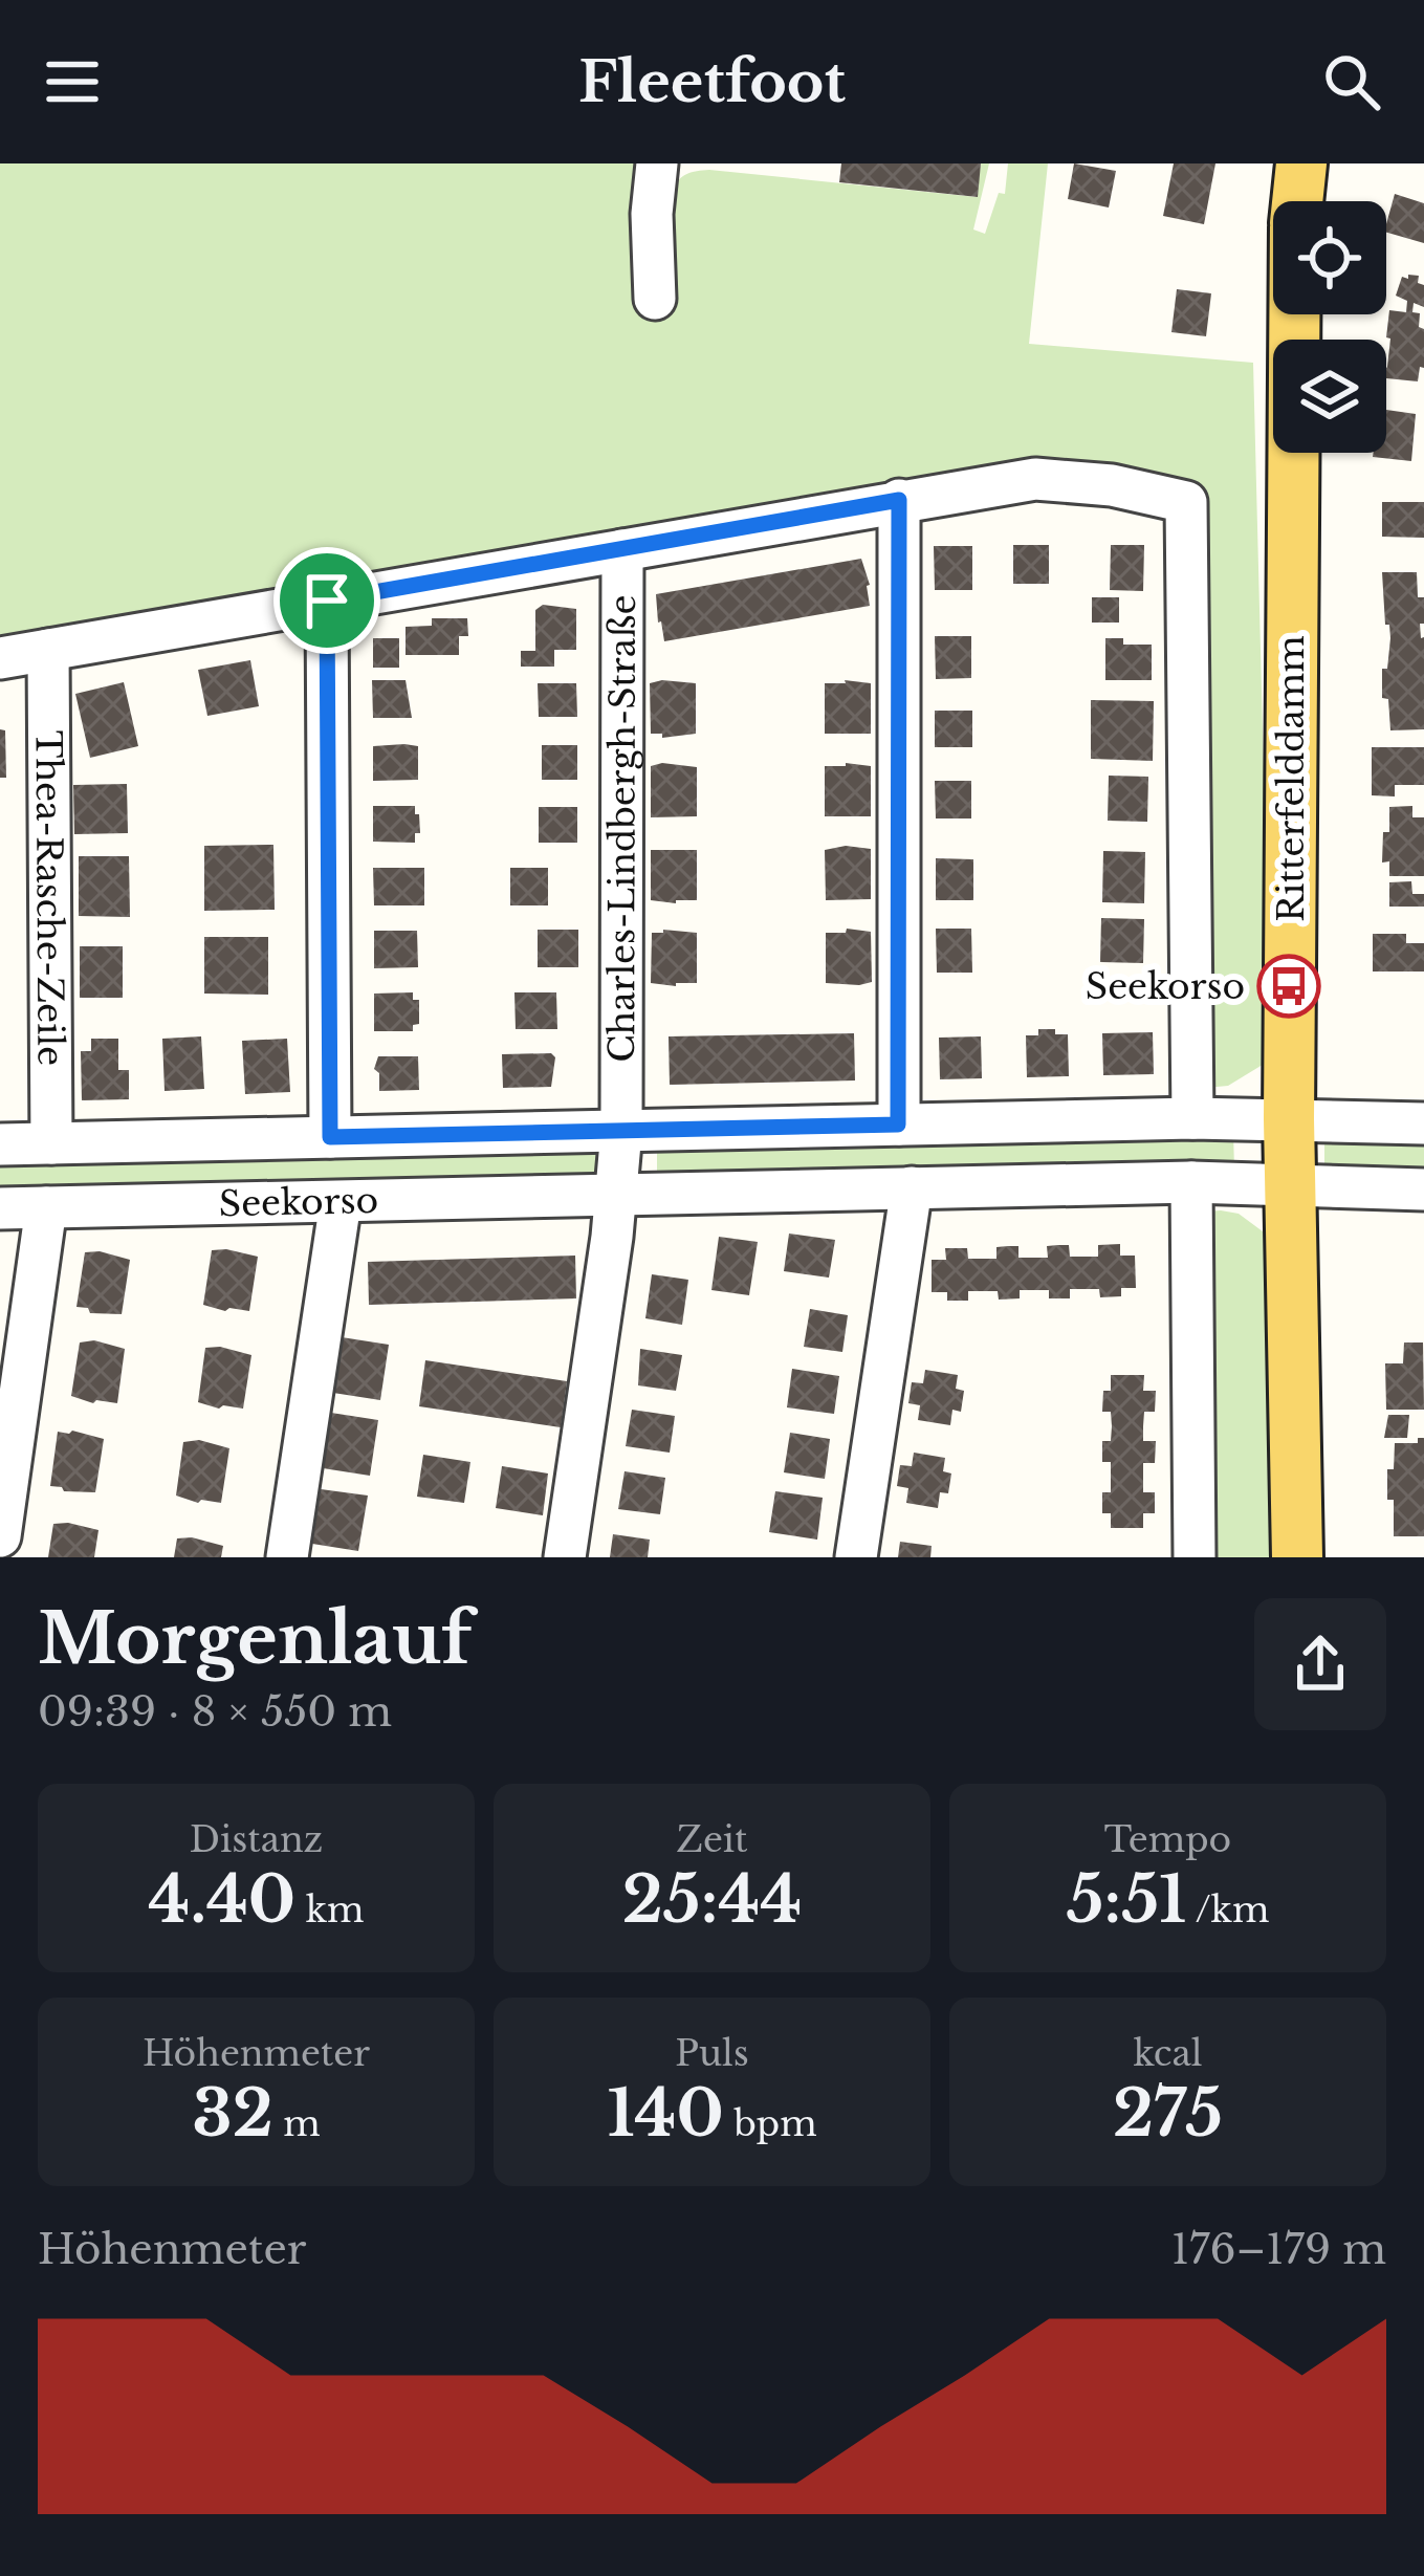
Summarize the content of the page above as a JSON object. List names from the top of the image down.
{
  "streets": {
    "main road": ["Ritterfelddamm"],
    "street": ["Charles-Lindbergh-Straße", "Thea-Rasche-Zeile", "Seekorso"]
  },
  "crossings": [
    ["Ritterfelddamm", "Seekorso"],
    ["Charles-Lindbergh-Straße", "Seekorso"],
    ["Thea-Rasche-Zeile", "Seekorso"]
  ],
  "places": {
    "bus stop": ["Seekorso"]
  },
  "page": {
    "header": "Fleetfoot",
    "heading": ["Morgenlauf", "09:39 · 8 × 550 m"],
    "stats": [
      ["Distanz", "4.40 km"],
      ["Zeit", "25:44"],
      ["Tempo", "5:51 /km"],
      ["Höhenmeter", "32 m"],
      ["Puls", "140 bpm"],
      ["kcal", "275"]
    ],
    "chart": ["Höhenmeter", "176–179 m"]
  }
}
